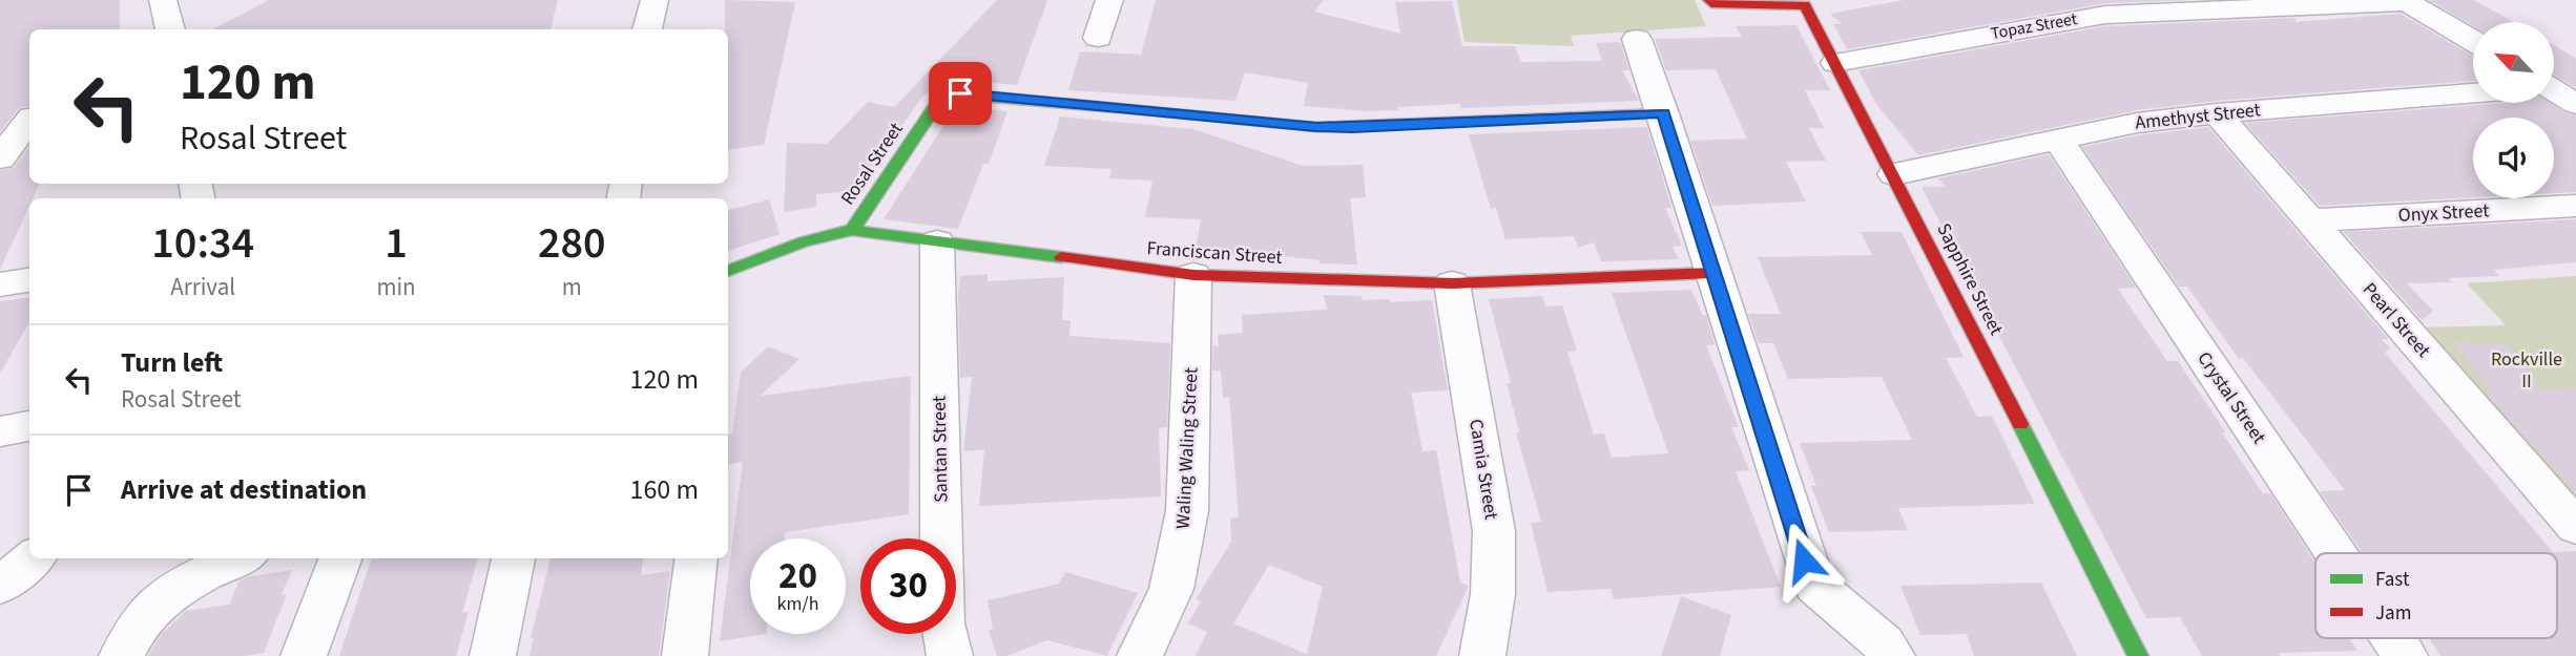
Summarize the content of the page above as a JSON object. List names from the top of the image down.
{
  "streets": {
    "street": [
      "Topaz Street",
      "Amethyst Street",
      "Rosal Street",
      "Onyx Street",
      "Franciscan Street",
      "Sapphire Street",
      "Pearl Street",
      "Crystal Street",
      "Waling Waling Street",
      "Santan Street",
      "Camia Street"
    ]
  },
  "crossings": [
    ["Topaz Street", "Sapphire Street"],
    ["Amethyst Street", "Sapphire Street"],
    ["Amethyst Street", "Pearl Street"],
    ["Amethyst Street", "Crystal Street"],
    ["Rosal Street", "Franciscan Street"],
    ["Onyx Street", "Pearl Street"],
    ["Franciscan Street", "Waling Waling Street"],
    ["Franciscan Street", "Santan Street"],
    ["Franciscan Street", "Camia Street"]
  ],
  "parks": ["Rockville II"],
  "legend": ["Fast", "Jam"],
  "north": "top left",
  "page": {
    "turn": ["120 m", "Rosal Street"],
    "eta": [
      "10:34",
      "Arrival",
      "1",
      "min",
      "280",
      "m"
    ],
    "list": [
      {
        "name": "Turn left",
        "note": "Rosal Street",
        "value": "120 m"
      },
      {
        "name": "Arrive at destination",
        "value": "160 m"
      }
    ],
    "speed": "20 km/h",
    "limit": "30"
  }
}
